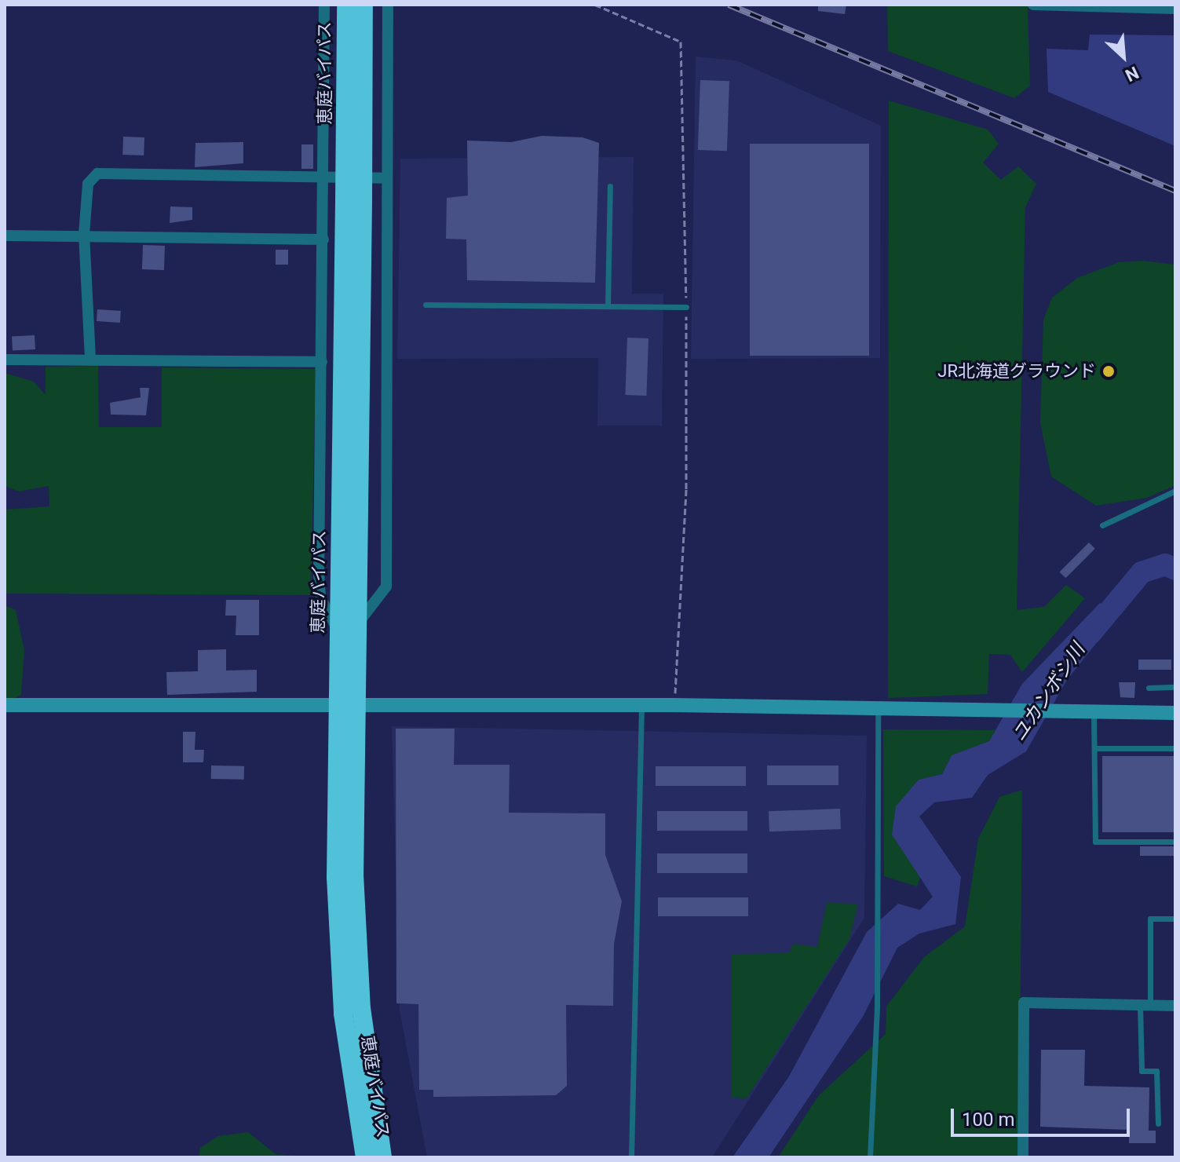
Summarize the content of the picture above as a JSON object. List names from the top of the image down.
{
  "streets": {
    "highway": ["恵庭バイパス"]
  },
  "water": ["ユカンボシ川"],
  "places": ["JR北海道グラウンド"],
  "scale_bar": "100 m",
  "north": "bottom right"
}
